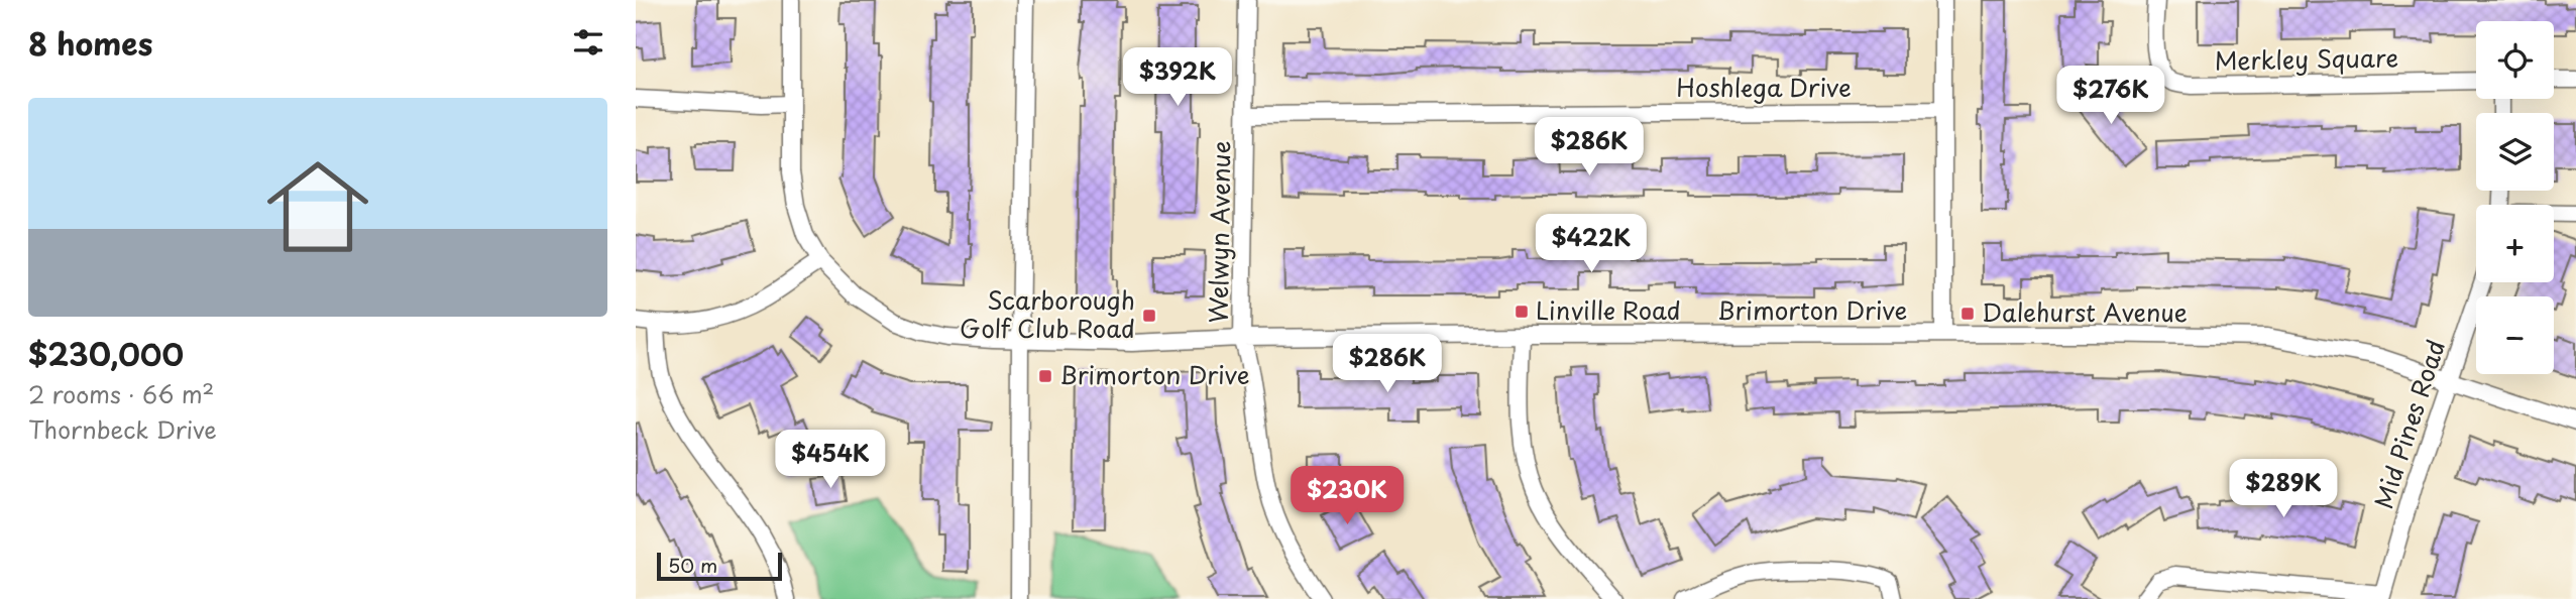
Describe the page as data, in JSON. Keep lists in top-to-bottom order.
{
  "streets": {
    "street": [
      "Merkley Square",
      "Hoshlega Drive",
      "Welwyn Avenue",
      "Brimorton Drive",
      "Mid Pines Road"
    ]
  },
  "crossings": [
    ["Hoshlega Drive", "Welwyn Avenue"],
    ["Welwyn Avenue", "Brimorton Drive"],
    ["Brimorton Drive", "Mid Pines Road"]
  ],
  "places": {
    "transit": [
      "Linville Road",
      "Dalehurst Avenue",
      "Scarborough Golf Club Road",
      "Brimorton Drive"
    ]
  },
  "scale_bar": "50 m",
  "page": {
    "heading": "8 homes",
    "map_buttons": ["+", "−"],
    "price": [
      "$392K",
      "$276K",
      "$286K",
      "$422K",
      "$286K",
      "$454K",
      "$289K",
      "$230K"
    ],
    "list": [
      {
        "name": "$230,000",
        "note": "2 rooms · 66 m² · Thornbeck Drive"
      }
    ],
    "scale": "50 m"
  }
}
